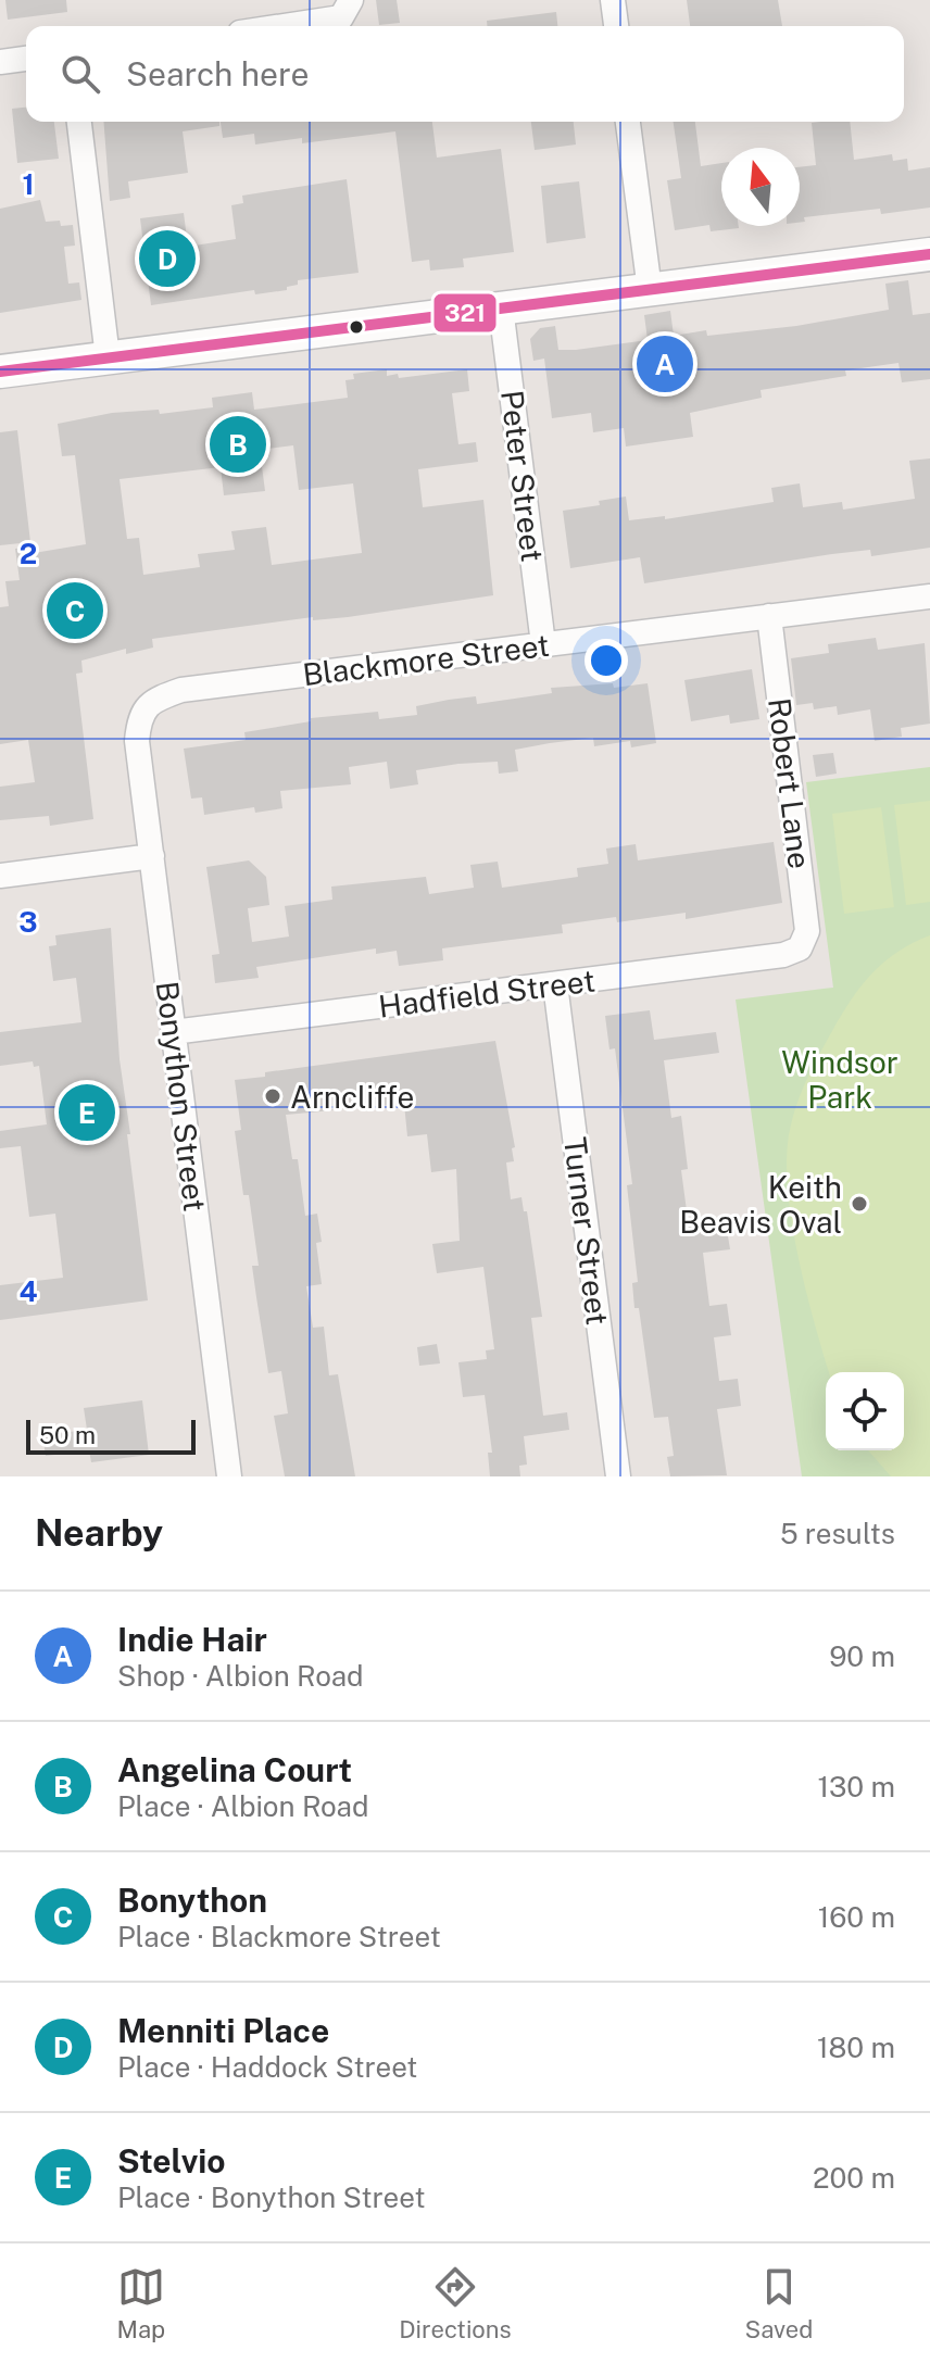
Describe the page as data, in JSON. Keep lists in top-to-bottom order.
{
  "streets": {
    "street": [
      "Peter Street",
      "Blackmore Street",
      "Robert Lane",
      "Hadfield Street",
      "Bonython Street",
      "Turner Street"
    ]
  },
  "crossings": [
    ["Peter Street", "Blackmore Street"],
    ["Blackmore Street", "Robert Lane"],
    ["Blackmore Street", "Bonython Street"],
    ["Robert Lane", "Hadfield Street"],
    ["Hadfield Street", "Bonython Street"],
    ["Hadfield Street", "Turner Street"]
  ],
  "parks": ["Windsor Park"],
  "places": ["Arncliffe", "Keith Beavis Oval"],
  "lines": ["transit line 321"],
  "scale_bar": "50 m",
  "north": "top",
  "page": {
    "search": "Search here",
    "pins": [
      "D",
      "A",
      "B",
      "C",
      "E"
    ],
    "scale": "50 m",
    "heading": ["Nearby", "5 results"],
    "list": [
      {
        "mark": "A",
        "name": "Indie Hair",
        "note": "Shop · Albion Road",
        "value": "90 m"
      },
      {
        "mark": "B",
        "name": "Angelina Court",
        "note": "Place · Albion Road",
        "value": "130 m"
      },
      {
        "mark": "C",
        "name": "Bonython",
        "note": "Place · Blackmore Street",
        "value": "160 m"
      },
      {
        "mark": "D",
        "name": "Menniti Place",
        "note": "Place · Haddock Street",
        "value": "180 m"
      },
      {
        "mark": "E",
        "name": "Stelvio",
        "note": "Place · Bonython Street",
        "value": "200 m"
      }
    ],
    "nav": ["Map", "Directions", "Saved"]
  },
  "grid": {
    "rows": [
      "1",
      "2",
      "3",
      "4"
    ]
  }
}
